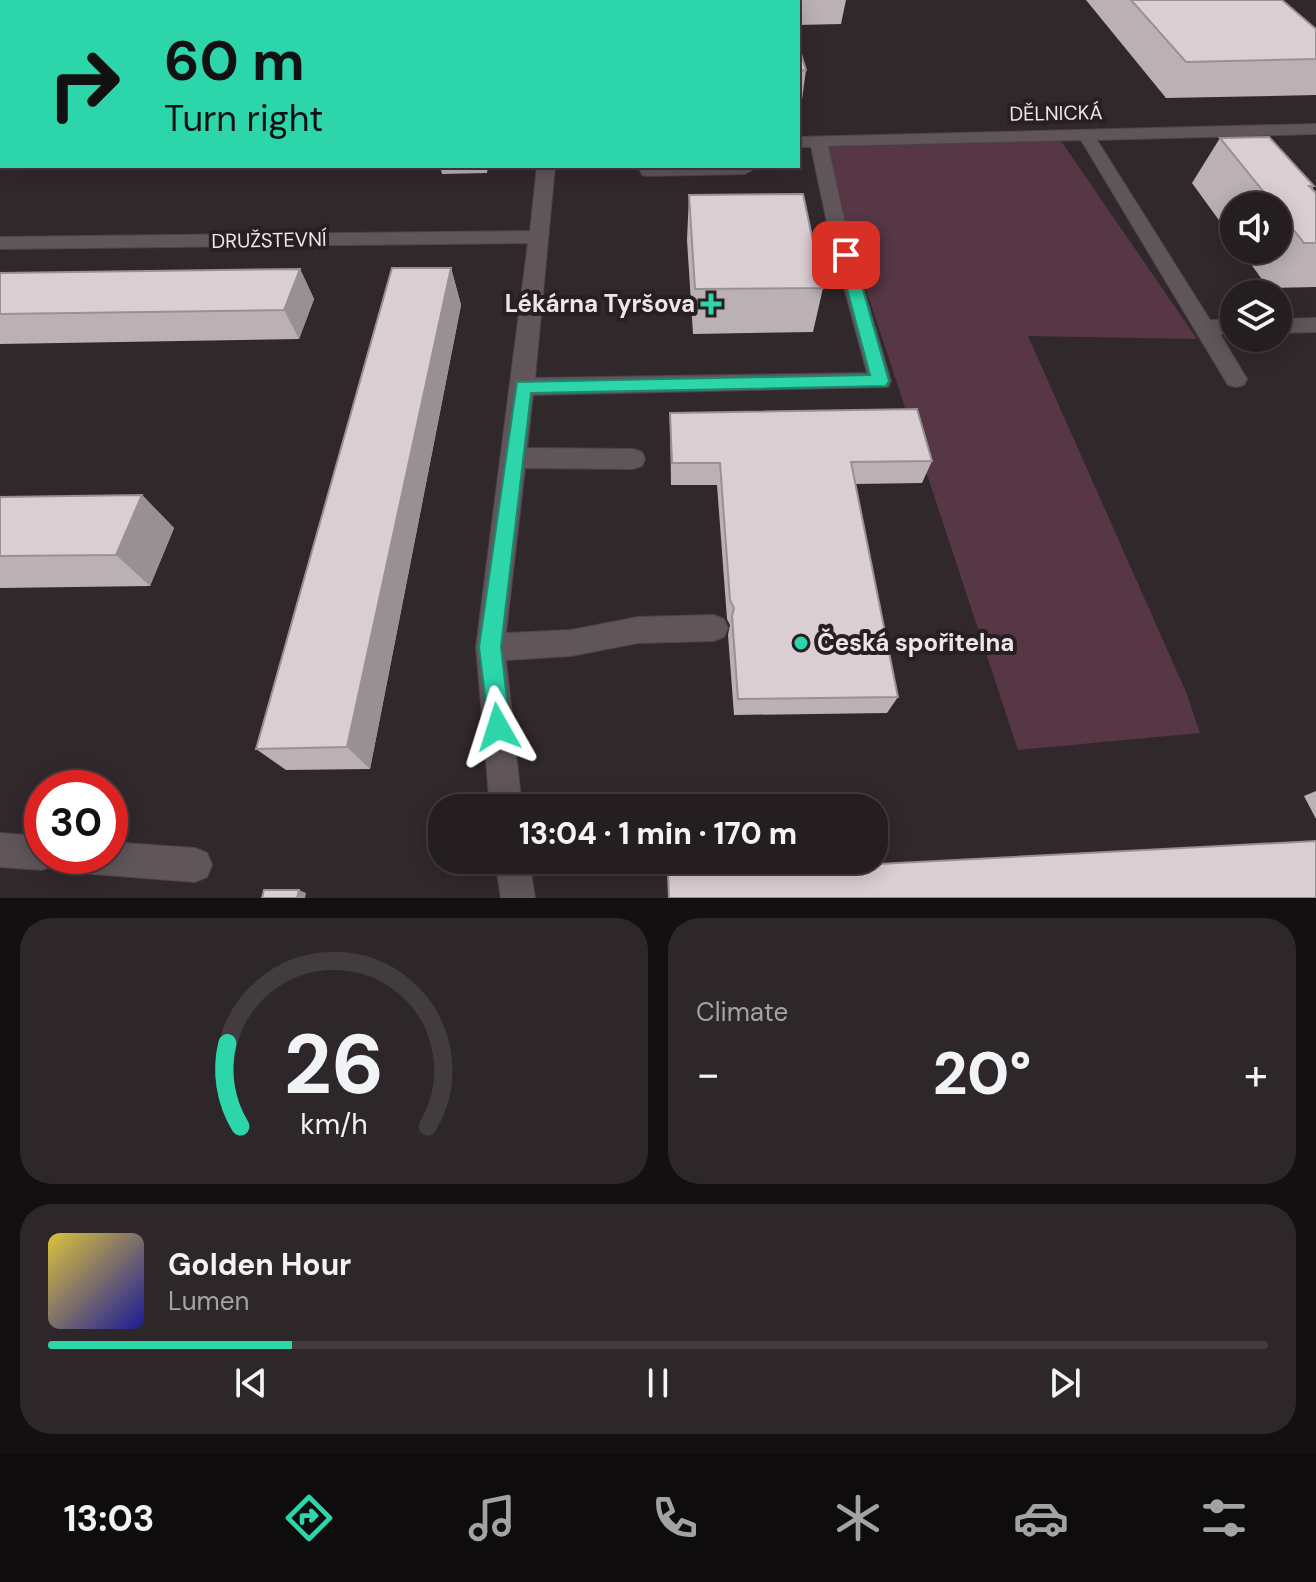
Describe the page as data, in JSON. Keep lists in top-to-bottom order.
{
  "streets": {
    "street": ["DĚLNICKÁ", "DRUŽSTEVNÍ"]
  },
  "places": {
    "health": ["Lékárna Tyršova"],
    "other": ["Česká spořitelna"]
  },
  "page": {
    "turn": ["60 m", "Turn right"],
    "limit": "30",
    "trip": "13:04 · 1 min · 170 m",
    "tile": "Climate",
    "heat": ["−", "20°", "+"],
    "song": ["Golden Hour", "Lumen"],
    "tabs": "13:03",
    "gauge": ["26", "km/h"]
  }
}
